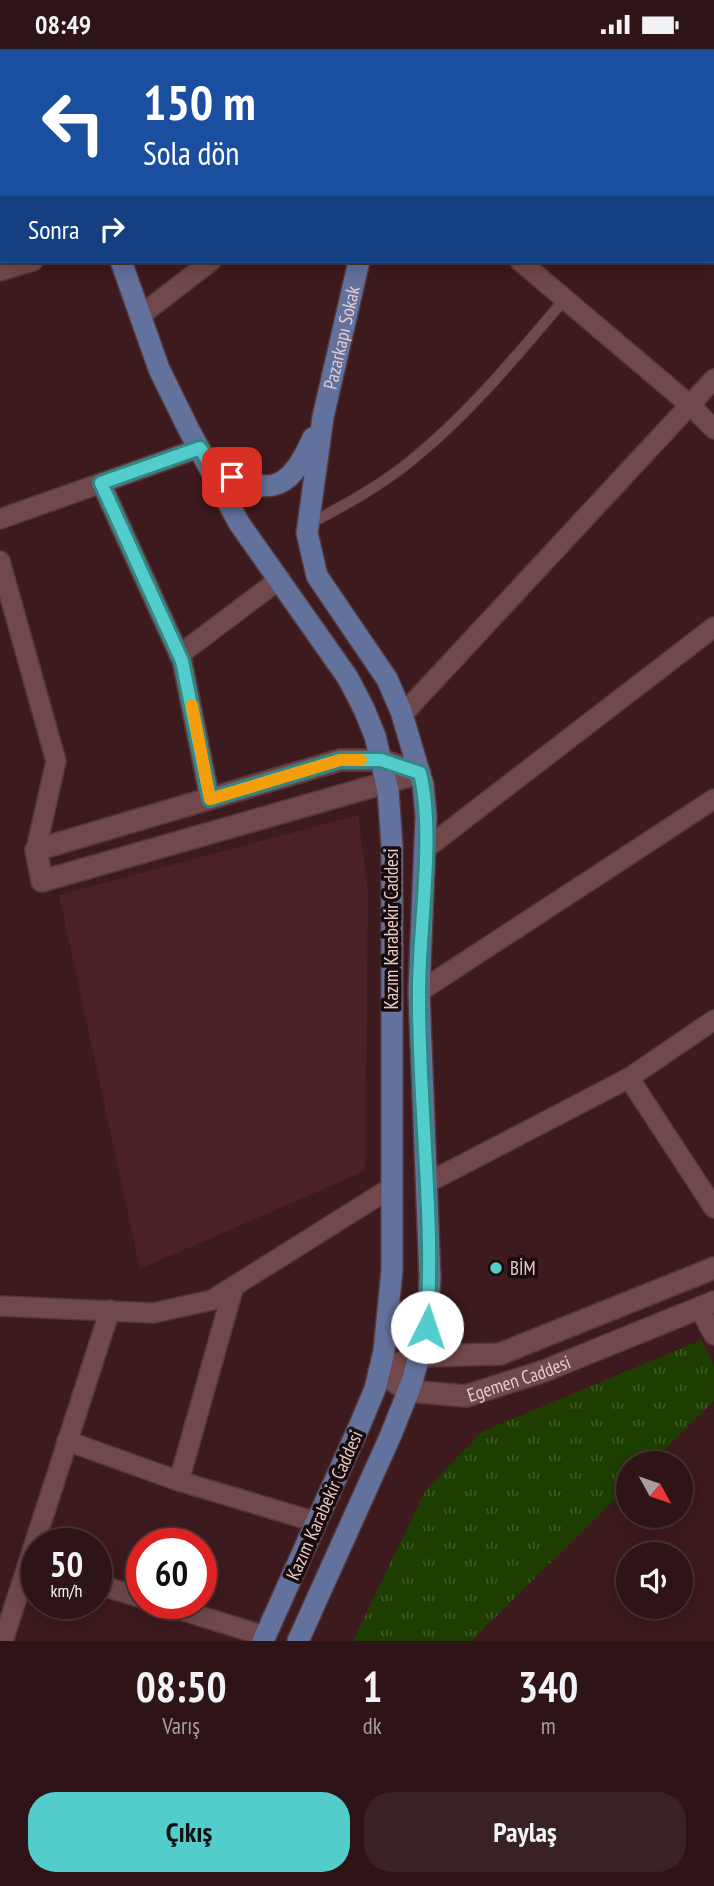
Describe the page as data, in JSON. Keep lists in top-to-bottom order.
{
  "streets": {
    "main road": ["Pazarkapı Sokak", "Kazım Karabekir Caddesi", "Egemen Caddesi"]
  },
  "crossings": [
    ["Pazarkapı Sokak", "Kazım Karabekir Caddesi"],
    ["Kazım Karabekir Caddesi", "Egemen Caddesi"]
  ],
  "places": ["BİM"],
  "north": "bottom right",
  "page": {
    "status": "08:49",
    "turn": ["150 m", "Sola dön"],
    "then": "Sonra",
    "speed": "50 km/h",
    "limit": "60",
    "eta": [
      "08:50",
      "Varış",
      "1",
      "dk",
      "340",
      "m"
    ],
    "buttons": ["Çıkış", "Paylaş"]
  }
}
